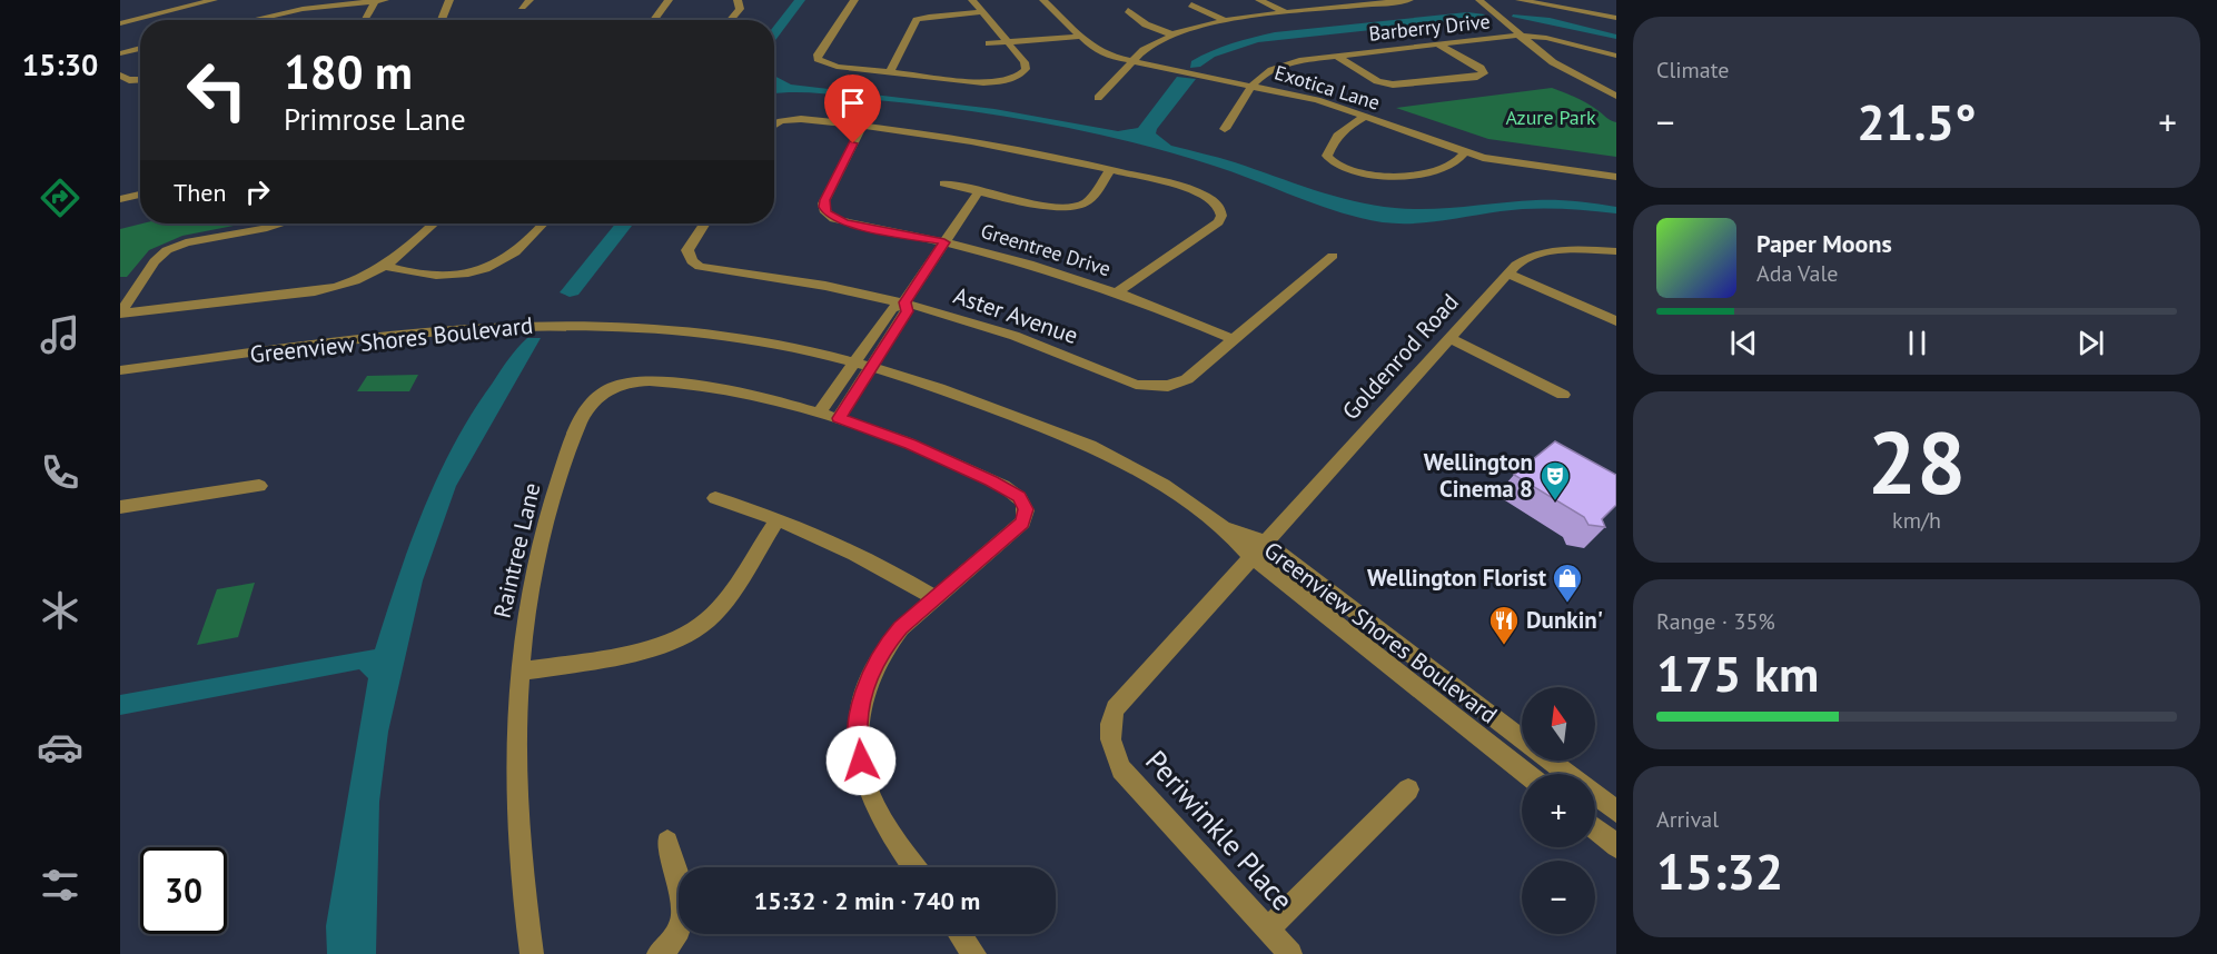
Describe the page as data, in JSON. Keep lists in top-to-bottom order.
{
  "streets": {
    "street": [
      "Barberry Drive",
      "Exotica Lane",
      "Greentree Drive",
      "Aster Avenue",
      "Greenview Shores Boulevard",
      "Goldenrod Road",
      "Raintree Lane",
      "Periwinkle Place"
    ]
  },
  "crossings": [
    ["Barberry Drive", "Exotica Lane"],
    ["Greentree Drive", "Aster Avenue"],
    ["Greenview Shores Boulevard", "Goldenrod Road"],
    ["Greenview Shores Boulevard", "Periwinkle Place"],
    ["Goldenrod Road", "Periwinkle Place"]
  ],
  "parks": ["Azure Park"],
  "places": {
    "theatre": ["Wellington Cinema 8"],
    "shop": ["Wellington Florist"],
    "restaurant": ["Dunkin'"]
  },
  "north": "top",
  "page": {
    "tabs": "15:30",
    "tile": [
      "Climate",
      ["28", "km/h"],
      ["Range · 35%", "175 km"],
      ["Arrival", "15:32"]
    ],
    "turn": ["180 m", "Primrose Lane"],
    "heat": ["−", "21.5°", "+"],
    "then": "Then",
    "song": ["Paper Moons", "Ada Vale"],
    "map_buttons": ["+", "−"],
    "limit": "30",
    "trip": "15:32 · 2 min · 740 m"
  }
}
